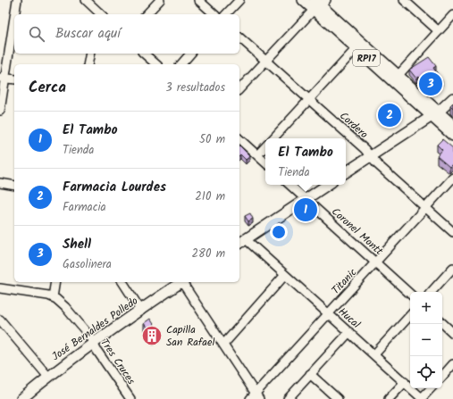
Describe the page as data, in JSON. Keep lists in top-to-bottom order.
{
  "streets": {
    "main road": ["RP17", "José Bernaldes Polledo"],
    "street": [
      "Cordero",
      "Coronel Montt",
      "Titanic",
      "Hucal",
      "Tres Cruces"
    ]
  },
  "crossings": [
    ["Cordero", "Titanic"],
    ["Coronel Montt", "Titanic"],
    ["Titanic", "Hucal"],
    ["José Bernaldes Polledo", "Tres Cruces"]
  ],
  "places": {
    "building": ["Capilla San Rafael"]
  },
  "page": {
    "search": "Buscar aquí",
    "heading": ["Cerca", "3 resultados"],
    "pins": ["3", "2", "1"],
    "list": [
      {
        "mark": "1",
        "name": "El Tambo",
        "note": "Tienda",
        "value": "50 m"
      },
      {
        "mark": "2",
        "name": "Farmacia Lourdes",
        "note": "Farmacia",
        "value": "210 m"
      },
      {
        "mark": "3",
        "name": "Shell",
        "note": "Gasolinera",
        "value": "280 m"
      }
    ],
    "popup": ["El Tambo", "Tienda"],
    "map_buttons": ["+", "−"]
  }
}
